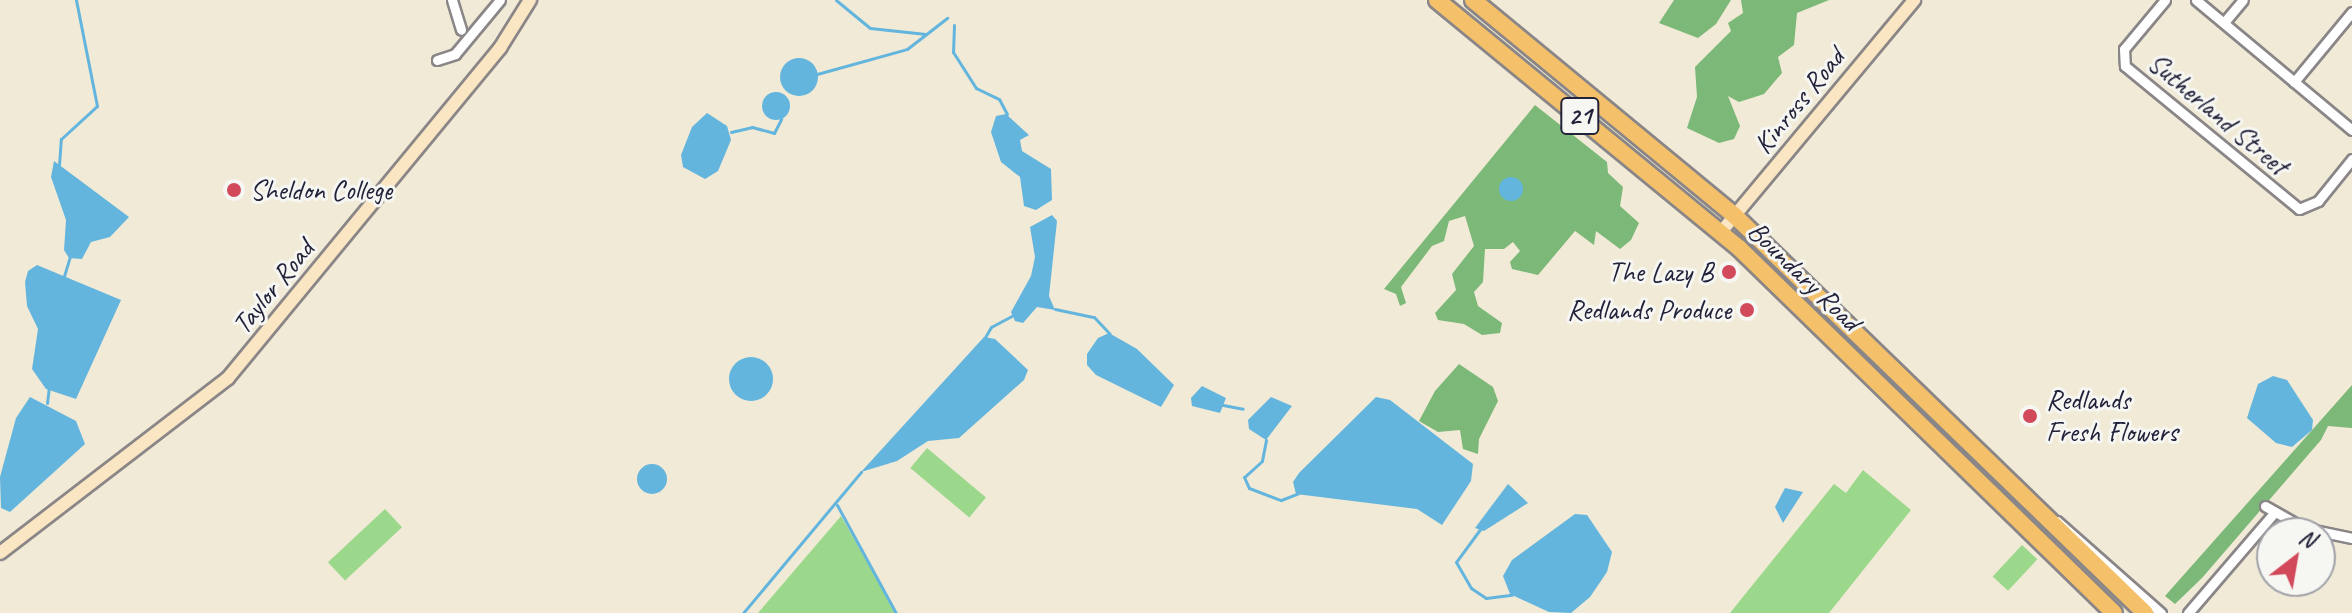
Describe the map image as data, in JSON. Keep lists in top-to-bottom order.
{
  "streets": {
    "highway": ["21", "Boundary Road"],
    "street": ["Kinross Road", "Sutherland Street", "Taylor Road"]
  },
  "crossings": [
    ["Kinross Road", "Boundary Road"]
  ],
  "places": [
    "Sheldon College",
    "The Lazy B",
    "Redlands Produce",
    "Redlands Fresh Flowers"
  ],
  "north": "top right"
}
